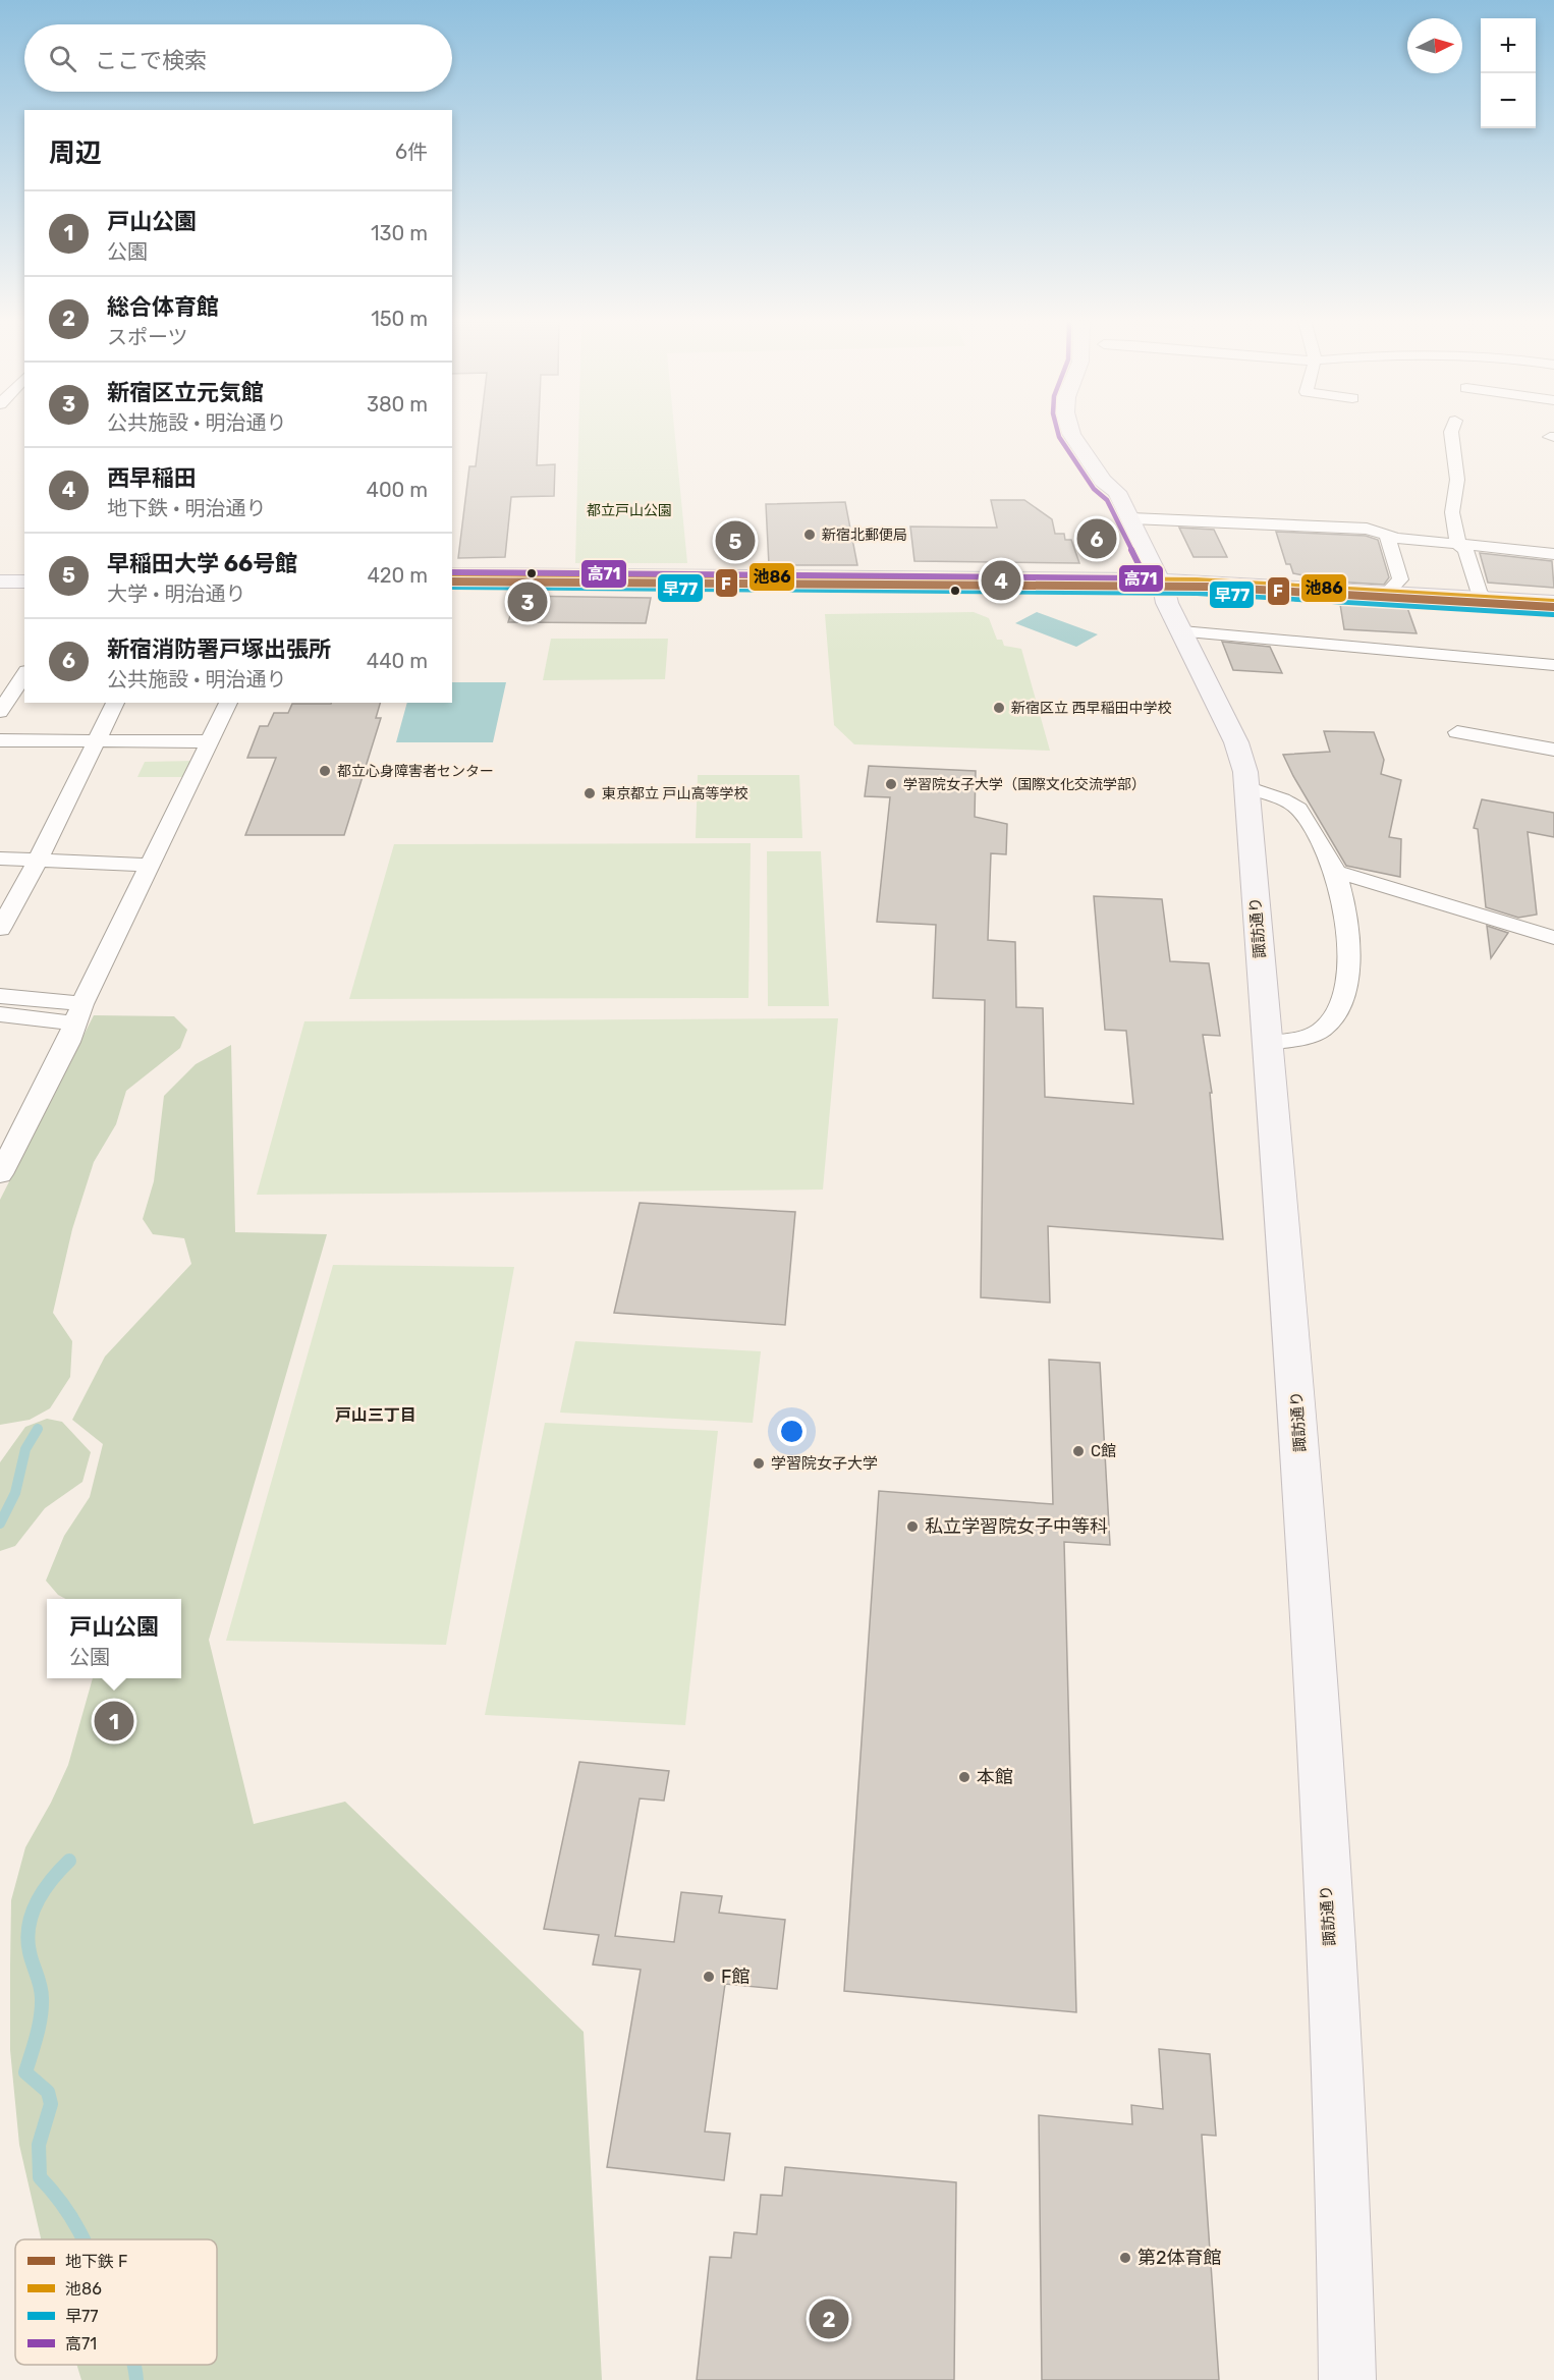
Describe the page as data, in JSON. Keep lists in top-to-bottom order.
{
  "streets": {
    "main road": ["諏訪通り"]
  },
  "districts": ["戸山三丁目"],
  "parks": ["都立戸山公園"],
  "places": [
    "新宿北郵便局",
    "新宿区立 西早稲田中学校",
    "都立心身障害者センター",
    "学習院女子大学（国際文化交流学部）",
    "東京都立 戸山高等学校",
    "C館",
    "学習院女子大学",
    "私立学習院女子中等科",
    "本館",
    "F館",
    "第2体育館"
  ],
  "lines": [
    "transit line 高71",
    "transit line 池86",
    "metro line F",
    "transit line 早77"
  ],
  "legend": [
    "地下鉄 F",
    "池86",
    "早77",
    "高71"
  ],
  "north": "right",
  "page": {
    "map_buttons": ["+", "−"],
    "search": "ここで検索",
    "heading": ["周辺", "6件"],
    "list": [
      {
        "mark": "1",
        "name": "戸山公園",
        "note": "公園",
        "value": "130 m"
      },
      {
        "mark": "2",
        "name": "総合体育館",
        "note": "スポーツ",
        "value": "150 m"
      },
      {
        "mark": "3",
        "name": "新宿区立元気館",
        "note": "公共施設 · 明治通り",
        "value": "380 m"
      },
      {
        "mark": "4",
        "name": "西早稲田",
        "note": "地下鉄 · 明治通り",
        "value": "400 m"
      },
      {
        "mark": "5",
        "name": "早稲田大学 66号館",
        "note": "大学 · 明治通り",
        "value": "420 m"
      },
      {
        "mark": "6",
        "name": "新宿消防署戸塚出張所",
        "note": "公共施設 · 明治通り",
        "value": "440 m"
      }
    ],
    "pins": [
      "6",
      "5",
      "4",
      "3",
      "1",
      "2"
    ],
    "popup": ["戸山公園", "公園"]
  }
}
